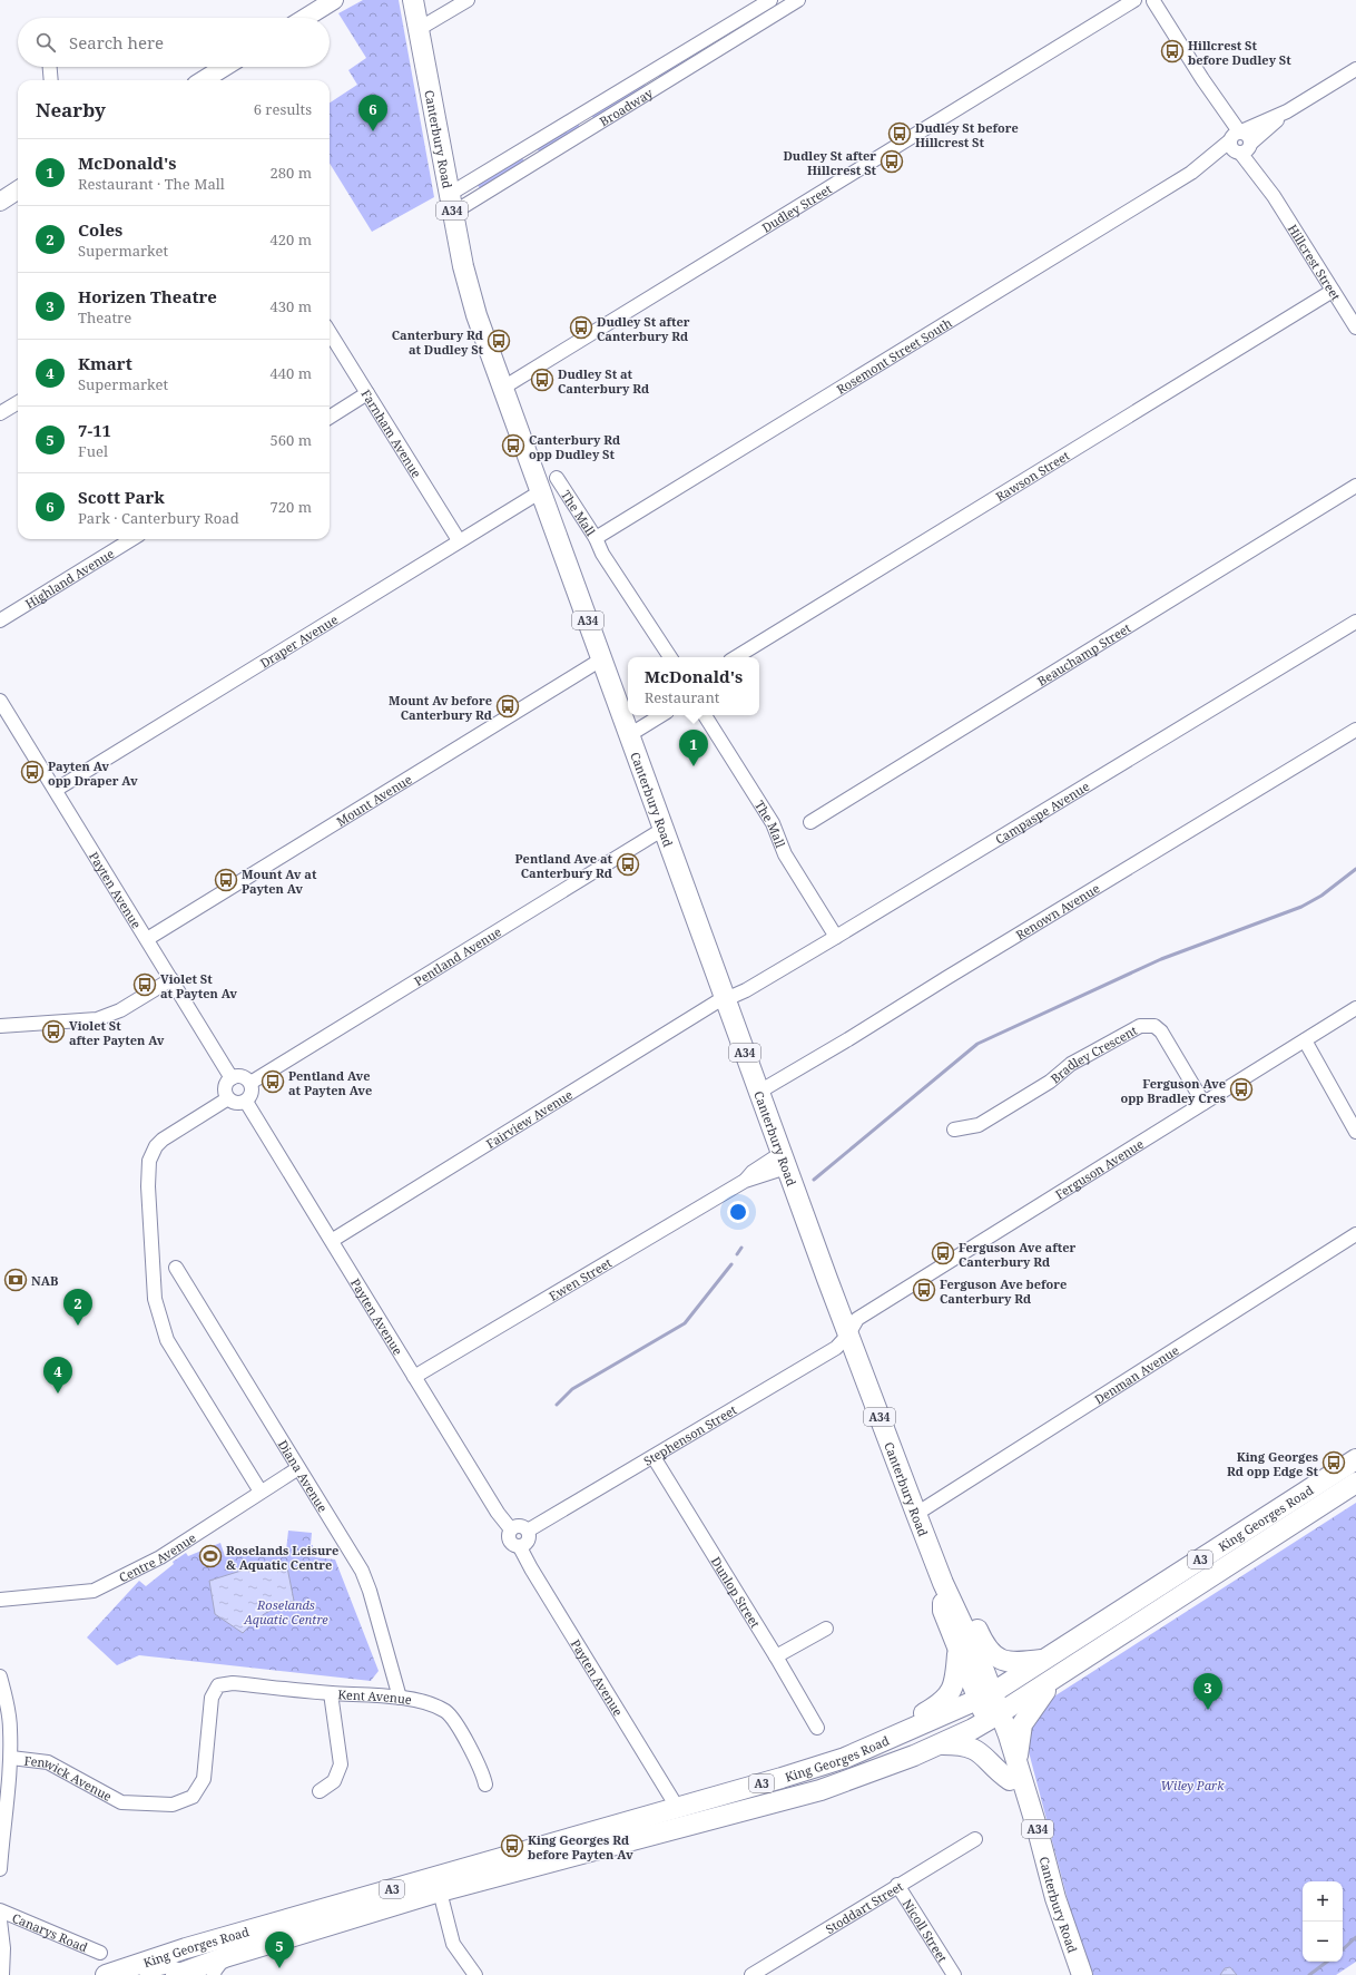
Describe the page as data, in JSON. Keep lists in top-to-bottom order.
{
  "streets": {
    "highway": [
      "Canterbury Road",
      "A34",
      "King Georges Road",
      "A3"
    ],
    "street": [
      "Broadway",
      "Dudley Street",
      "Hillcrest Street",
      "Rosemont Street South",
      "Farnham Avenue",
      "Rawson Street",
      "The Mall",
      "Highland Avenue",
      "Draper Avenue",
      "Beauchamp Street",
      "Mount Avenue",
      "Campaspe Avenue",
      "Payten Avenue",
      "Renown Avenue",
      "Pentland Avenue",
      "Bradley Crescent",
      "Fairview Avenue",
      "Ferguson Avenue",
      "Ewen Street",
      "Denman Avenue",
      "Stephenson Street",
      "Diana Avenue",
      "Centre Avenue",
      "Dunlop Street",
      "Kent Avenue",
      "Fenwick Avenue",
      "Stoddart Street",
      "Nicoll Street",
      "Canarys Road"
    ]
  },
  "crossings": [
    ["Broadway", "Canterbury Road"],
    ["Canterbury Road", "Dudley Street"],
    ["Canterbury Road", "Draper Avenue"],
    ["Canterbury Road", "Mount Avenue"],
    ["Canterbury Road", "Campaspe Avenue"],
    ["Canterbury Road", "Renown Avenue"],
    ["Canterbury Road", "Pentland Avenue"],
    ["Canterbury Road", "Fairview Avenue"],
    ["Canterbury Road", "Ferguson Avenue"],
    ["Canterbury Road", "Ewen Street"],
    ["Canterbury Road", "Denman Avenue"],
    ["Canterbury Road", "Stephenson Street"],
    ["Canterbury Road", "King Georges Road"],
    ["Hillcrest Street", "Rosemont Street South"],
    ["Hillcrest Street", "Rawson Street"],
    ["Rosemont Street South", "The Mall"],
    ["Farnham Avenue", "Draper Avenue"],
    ["The Mall", "Campaspe Avenue"],
    ["Draper Avenue", "Payten Avenue"],
    ["Mount Avenue", "Payten Avenue"],
    ["Campaspe Avenue", "Fairview Avenue"],
    ["Payten Avenue", "Pentland Avenue"],
    ["Payten Avenue", "Fairview Avenue"],
    ["Payten Avenue", "Ewen Street"],
    ["Payten Avenue", "Stephenson Street"],
    ["Payten Avenue", "King Georges Road"],
    ["Bradley Crescent", "Ferguson Avenue"],
    ["Ferguson Avenue", "Stephenson Street"],
    ["Stephenson Street", "Dunlop Street"],
    ["Diana Avenue", "Centre Avenue"],
    ["Diana Avenue", "Kent Avenue"],
    ["Kent Avenue", "Fenwick Avenue"],
    ["Stoddart Street", "Nicoll Street"]
  ],
  "parks": ["Roselands Aquatic Centre", "Wiley Park"],
  "places": {
    "bus stop": [
      "Hillcrest St before Dudley St",
      "Dudley St before Hillcrest St",
      "Dudley St after Hillcrest St",
      "Dudley St after Canterbury Rd",
      "Canterbury Rd at Dudley St",
      "Dudley St at Canterbury Rd",
      "Canterbury Rd opp Dudley St",
      "Mount Av before Canterbury Rd",
      "Payten Av opp Draper Av",
      "Pentland Ave at Canterbury Rd",
      "Mount Av at Payten Av",
      "Violet St at Payten Av",
      "Violet St after Payten Av",
      "Pentland Ave at Payten Ave",
      "Ferguson Ave opp Bradley Cres",
      "Ferguson Ave after Canterbury Rd",
      "Ferguson Ave before Canterbury Rd",
      "King Georges Rd opp Edge St",
      "King Georges Rd before Payten Av"
    ],
    "bank": ["NAB"],
    "sports": ["Roselands Leisure & Aquatic Centre"]
  },
  "page": {
    "search": "Search here",
    "heading": ["Nearby", "6 results"],
    "pins": [
      "6",
      "1",
      "2",
      "4",
      "3",
      "5"
    ],
    "list": [
      {
        "mark": "1",
        "name": "McDonald's",
        "note": "Restaurant · The Mall",
        "value": "280 m"
      },
      {
        "mark": "2",
        "name": "Coles",
        "note": "Supermarket",
        "value": "420 m"
      },
      {
        "mark": "3",
        "name": "Horizen Theatre",
        "note": "Theatre",
        "value": "430 m"
      },
      {
        "mark": "4",
        "name": "Kmart",
        "note": "Supermarket",
        "value": "440 m"
      },
      {
        "mark": "5",
        "name": "7-11",
        "note": "Fuel",
        "value": "560 m"
      },
      {
        "mark": "6",
        "name": "Scott Park",
        "note": "Park · Canterbury Road",
        "value": "720 m"
      }
    ],
    "popup": ["McDonald's", "Restaurant"],
    "map_buttons": ["+", "−"]
  }
}
